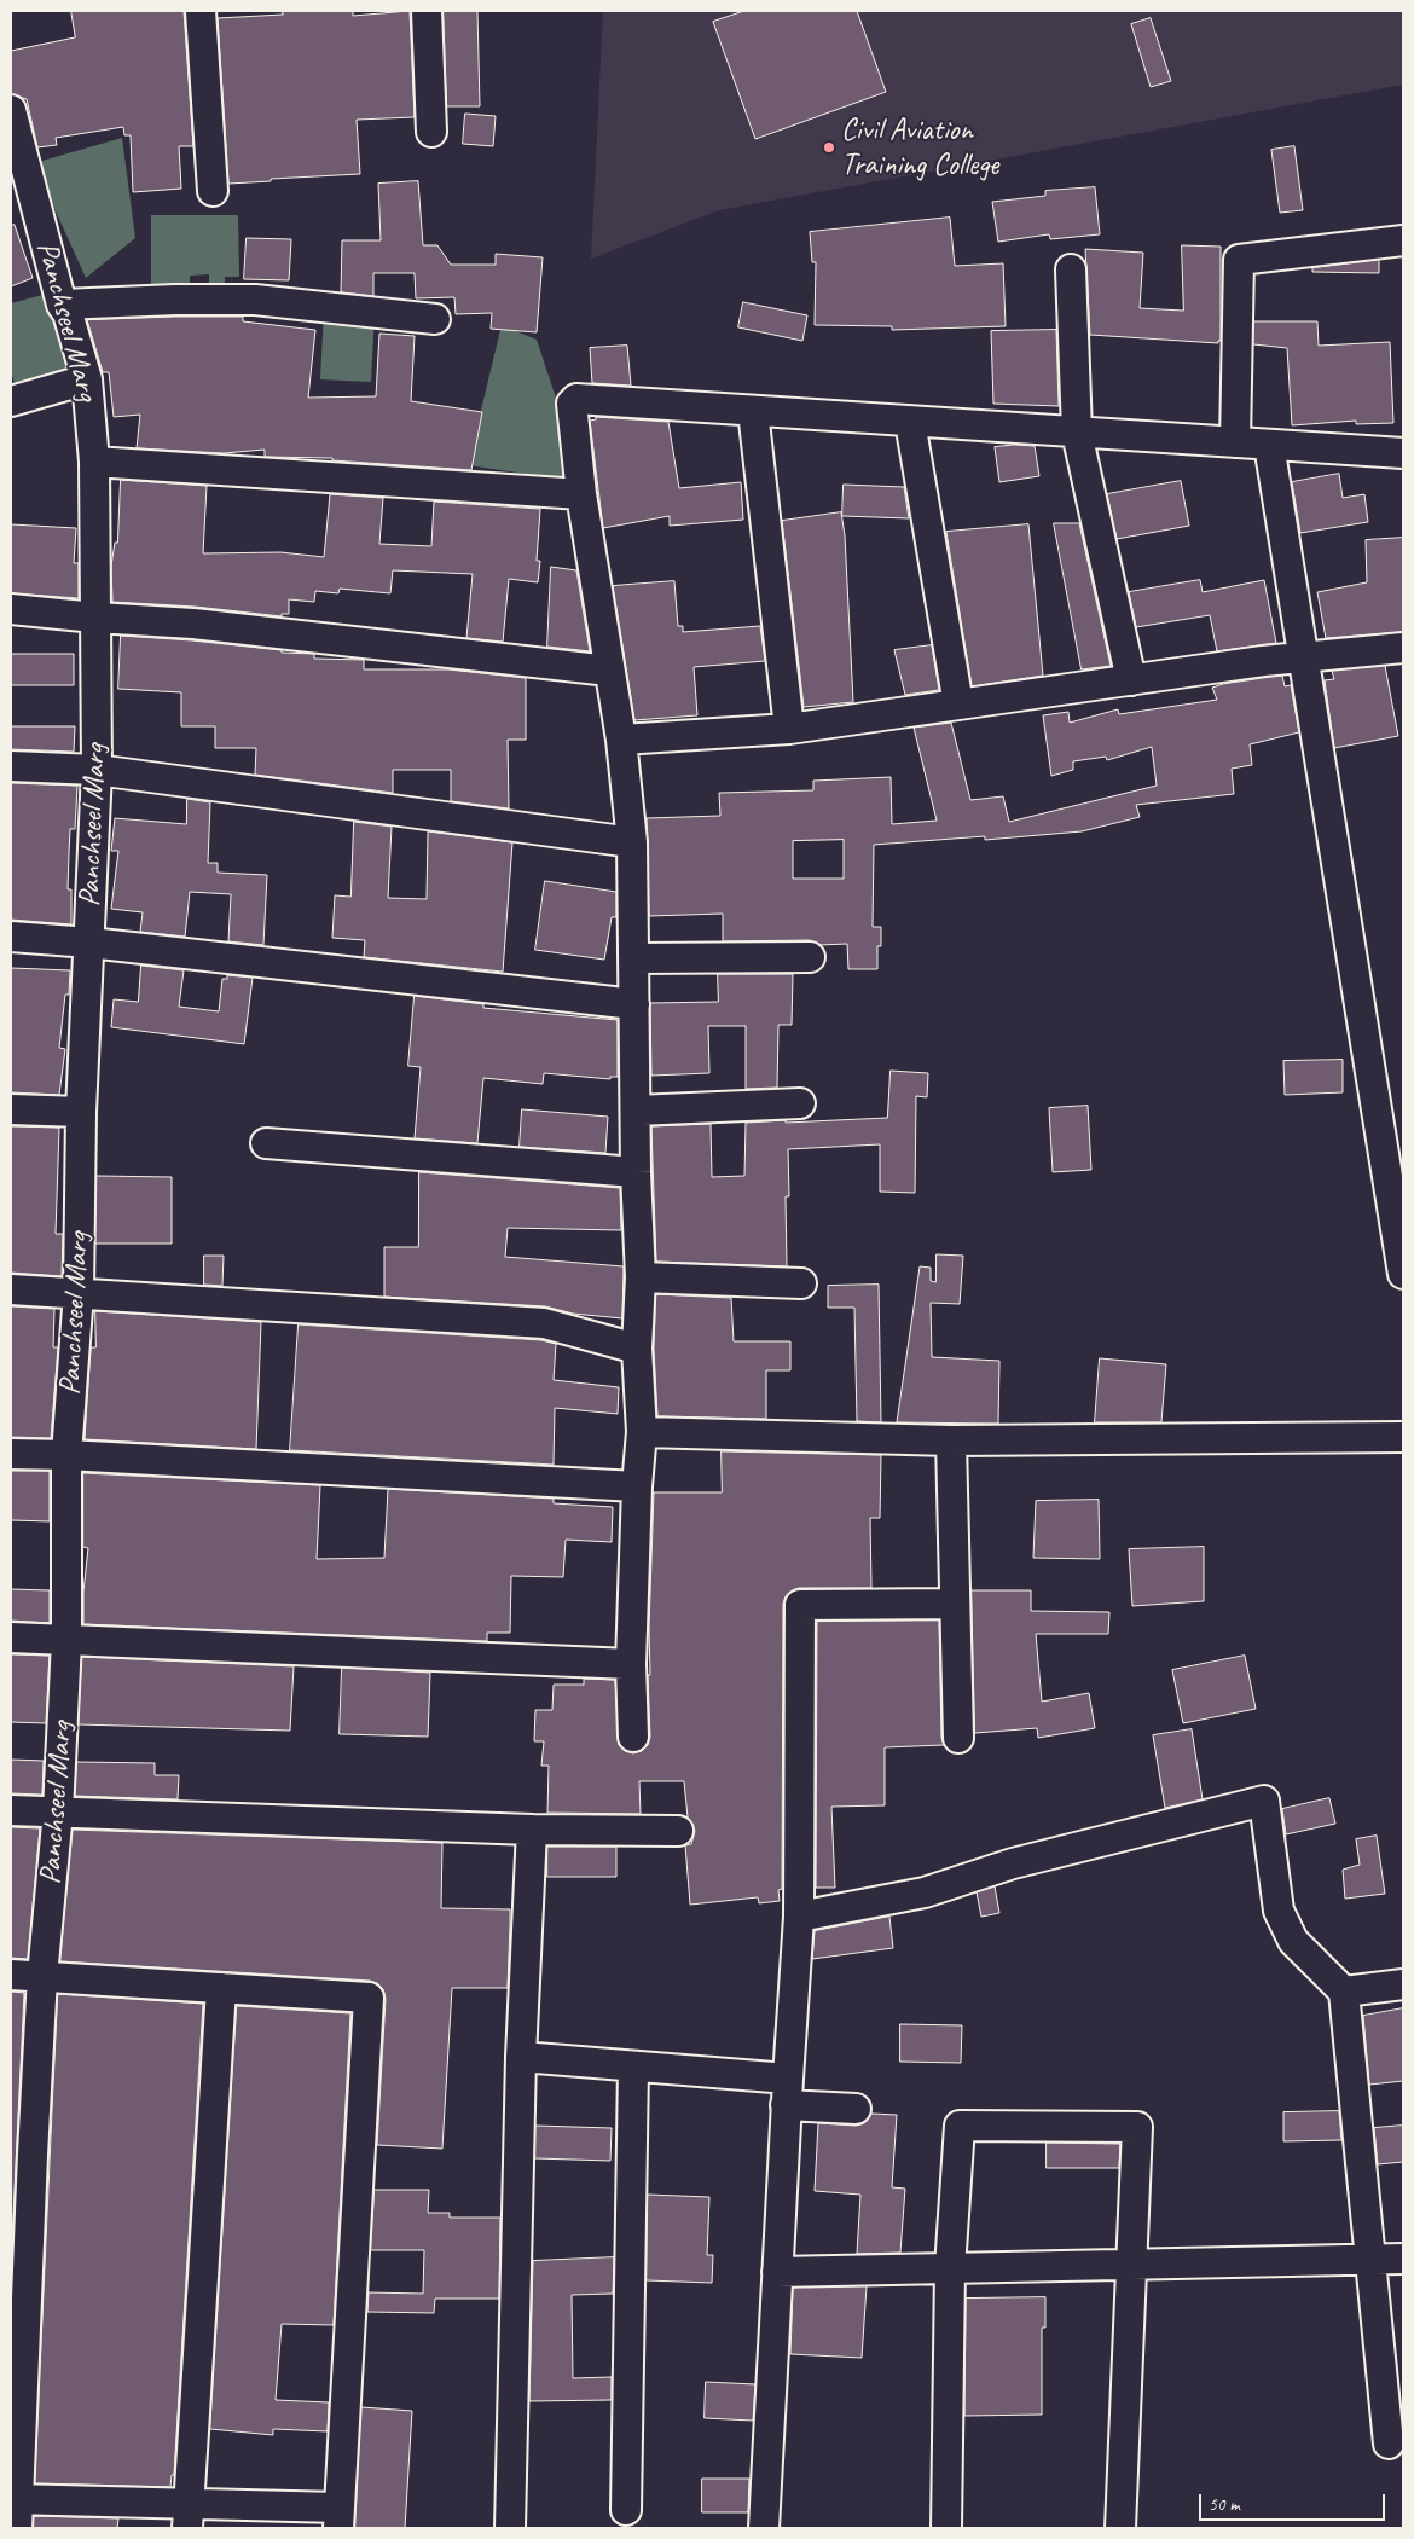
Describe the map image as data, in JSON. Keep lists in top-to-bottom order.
{
  "streets": {
    "street": ["Panchseel Marg"]
  },
  "places": ["Civil Aviation Training College"],
  "scale_bar": "50 m"
}
